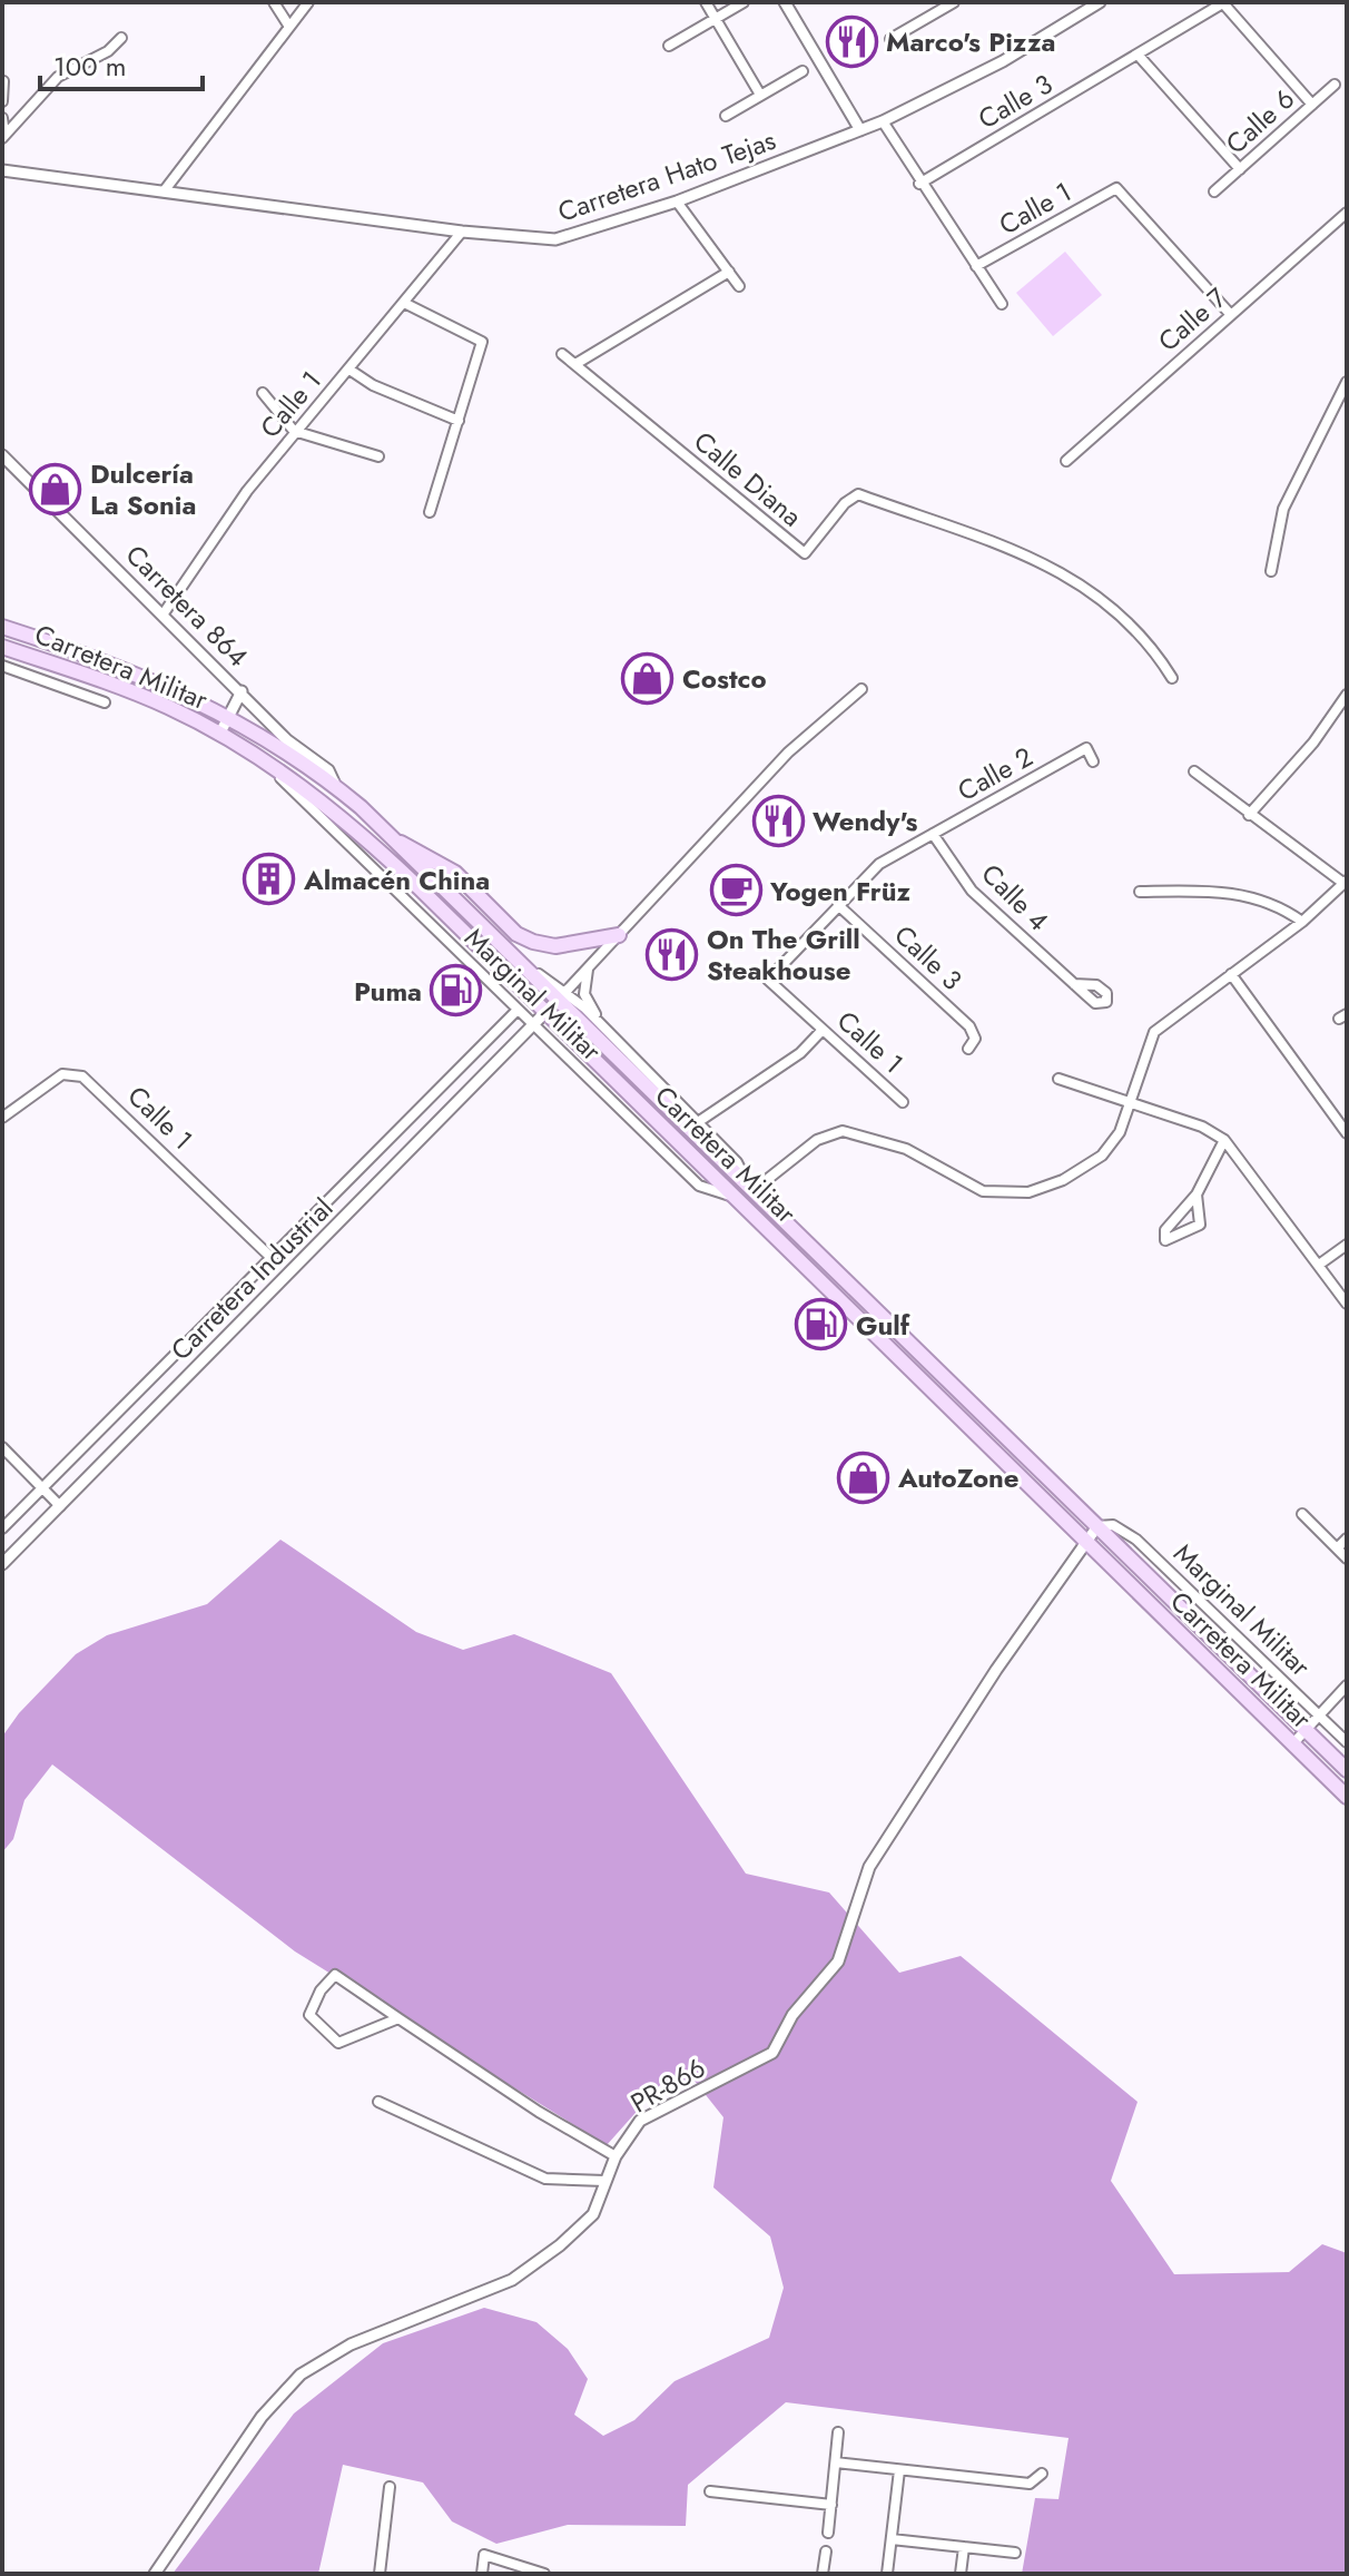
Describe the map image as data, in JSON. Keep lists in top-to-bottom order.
{
  "streets": {
    "main road": ["Carretera Militar"],
    "street": [
      "Calle 3",
      "Calle 6",
      "Carretera Hato Tejas",
      "Calle 1",
      "Calle 7",
      "Calle Diana",
      "Carretera 864",
      "Calle 2",
      "Calle 4",
      "Marginal Militar",
      "Carretera Industrial",
      "PR-866"
    ]
  },
  "crossings": [
    ["Calle 3", "Calle 2"],
    ["Carretera Hato Tejas", "Calle 1"],
    ["Calle 1", "Calle 7"],
    ["Calle 1", "Carretera 864"],
    ["Calle 1", "Calle 2"],
    ["Carretera 864", "Carretera Militar"],
    ["Carretera Militar", "Marginal Militar"],
    ["Carretera Militar", "PR-866"],
    ["Calle 2", "Calle 4"],
    ["Marginal Militar", "Carretera Industrial"],
    ["Marginal Militar", "PR-866"]
  ],
  "places": {
    "restaurant": ["Marco's Pizza", "Wendy's", "On The Grill Steakhouse"],
    "shop": ["Dulcería La Sonia", "Costco", "AutoZone"],
    "building": ["Almacén China"],
    "cafe": ["Yogen Früz"],
    "fuel station": ["Puma", "Gulf"]
  },
  "scale_bar": "100 m"
}
